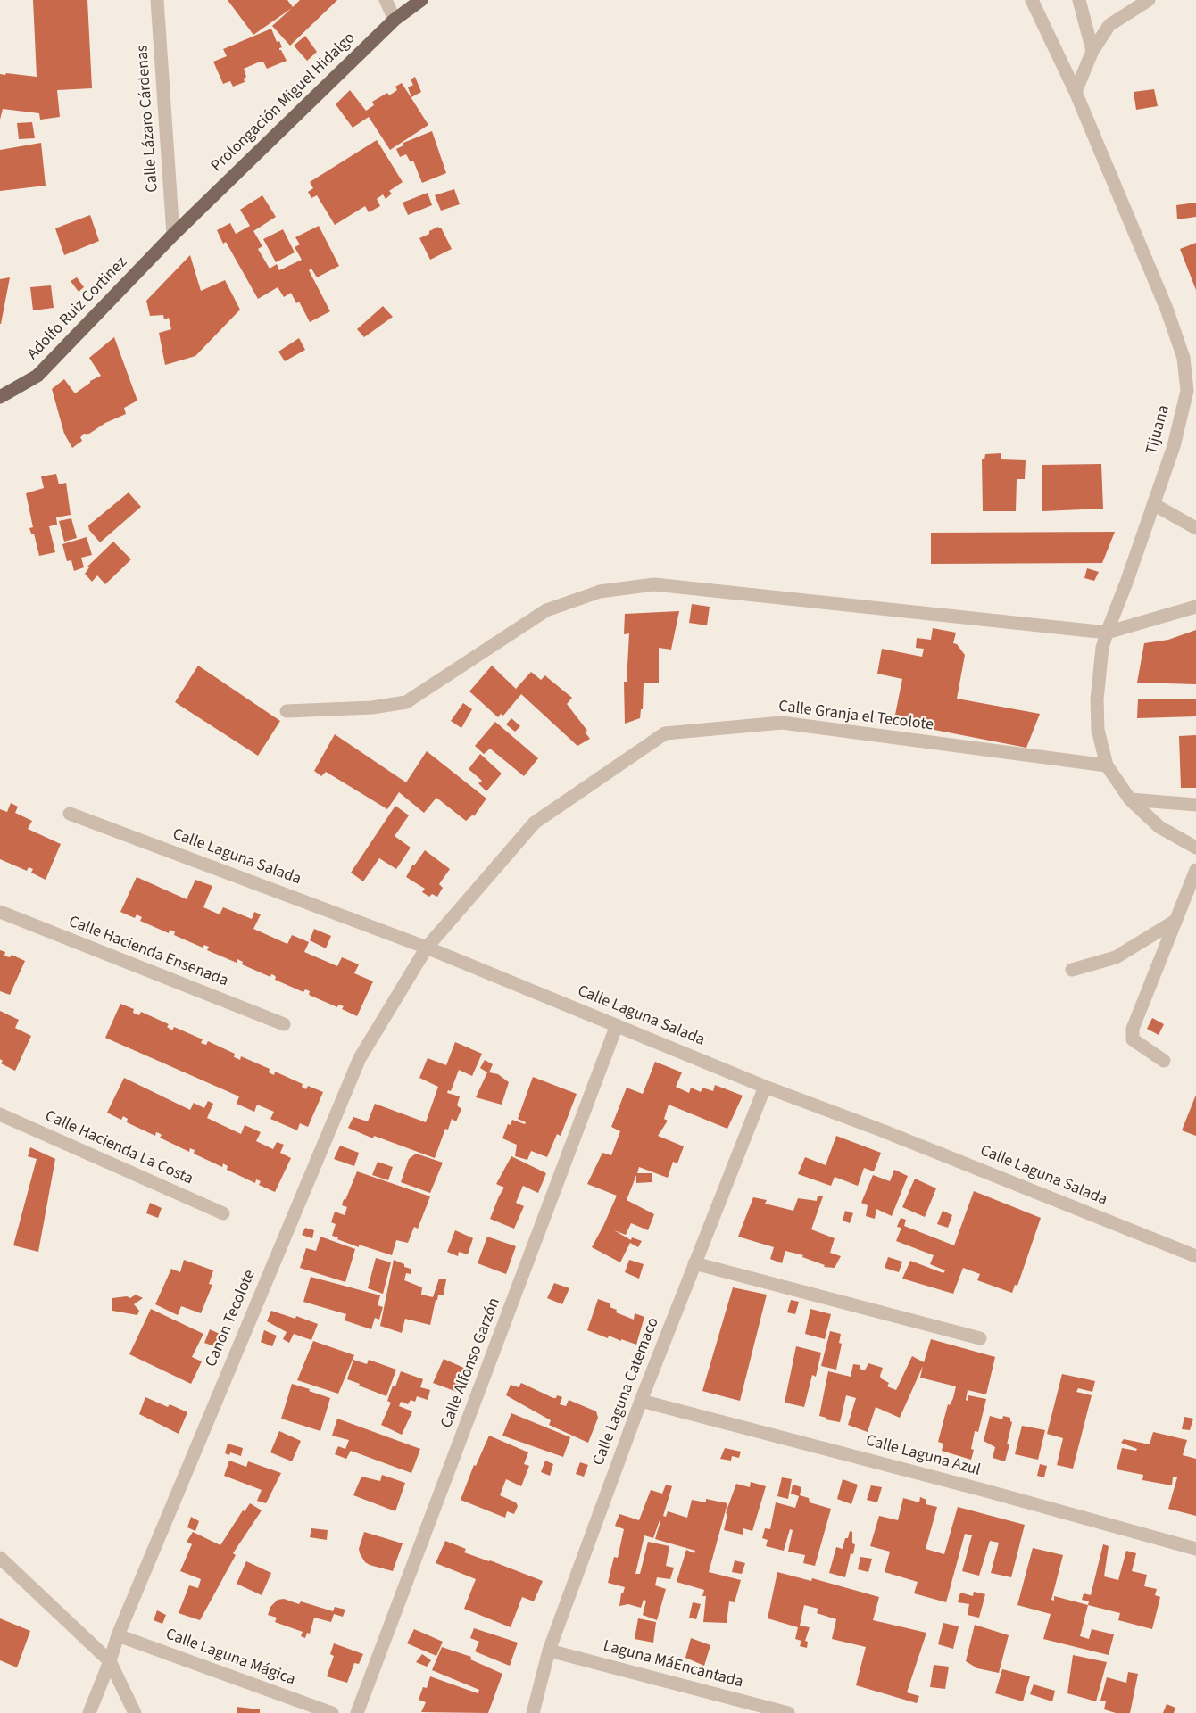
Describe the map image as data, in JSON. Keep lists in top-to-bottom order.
{
  "streets": {
    "main road": ["Prolongación Miguel Hidalgo", "Adolfo Ruiz Cortinez"],
    "street": [
      "Calle Lázaro Cárdenas",
      "Tijuana",
      "Calle Granja el Tecolote",
      "Calle Laguna Salada",
      "Calle Hacienda Ensenada",
      "Calle Hacienda La Costa",
      "Canon Tecolote",
      "Calle Alfonso Garzón",
      "Calle Laguna Catemaco",
      "Calle Laguna Azul",
      "Calle Laguna Mágica",
      "Laguna MáEncantada"
    ]
  },
  "crossings": [
    ["Prolongación Miguel Hidalgo", "Calle Lázaro Cárdenas"],
    ["Prolongación Miguel Hidalgo", "Adolfo Ruiz Cortinez"],
    ["Calle Lázaro Cárdenas", "Adolfo Ruiz Cortinez"],
    ["Tijuana", "Calle Granja el Tecolote"],
    ["Calle Granja el Tecolote", "Calle Laguna Salada"],
    ["Calle Granja el Tecolote", "Canon Tecolote"],
    ["Calle Laguna Salada", "Canon Tecolote"],
    ["Calle Laguna Salada", "Calle Alfonso Garzón"],
    ["Calle Laguna Salada", "Calle Laguna Catemaco"],
    ["Canon Tecolote", "Calle Laguna Mágica"],
    ["Calle Laguna Catemaco", "Calle Laguna Azul"],
    ["Calle Laguna Catemaco", "Laguna MáEncantada"]
  ]
}
